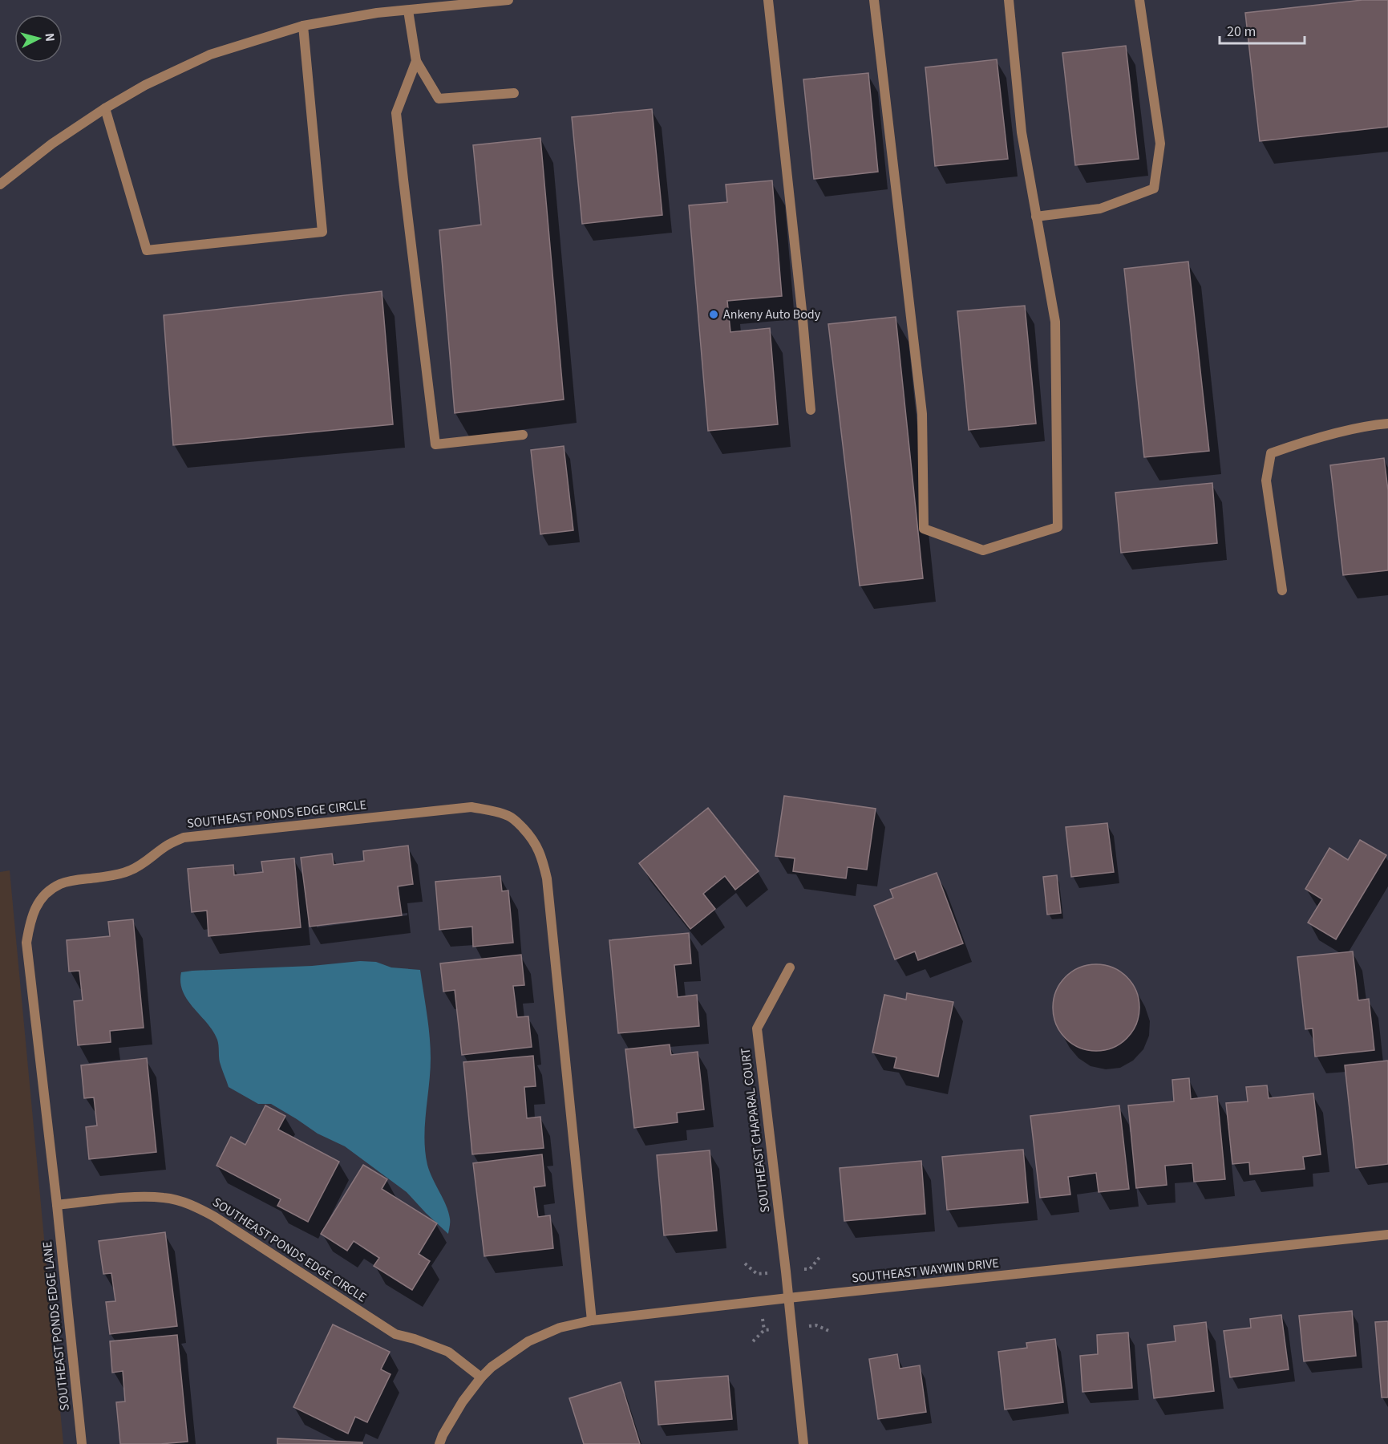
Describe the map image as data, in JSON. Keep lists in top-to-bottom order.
{
  "streets": {
    "street": [
      "SOUTHEAST PONDS EDGE CIRCLE",
      "SOUTHEAST CHAPARAL COURT",
      "SOUTHEAST WAYWIN DRIVE",
      "SOUTHEAST PONDS EDGE LANE"
    ]
  },
  "crossings": [
    ["SOUTHEAST PONDS EDGE CIRCLE", "SOUTHEAST WAYWIN DRIVE"],
    ["SOUTHEAST PONDS EDGE CIRCLE", "SOUTHEAST PONDS EDGE LANE"],
    ["SOUTHEAST CHAPARAL COURT", "SOUTHEAST WAYWIN DRIVE"]
  ],
  "places": ["Ankeny Auto Body"],
  "scale_bar": "20 m",
  "north": "right"
}
